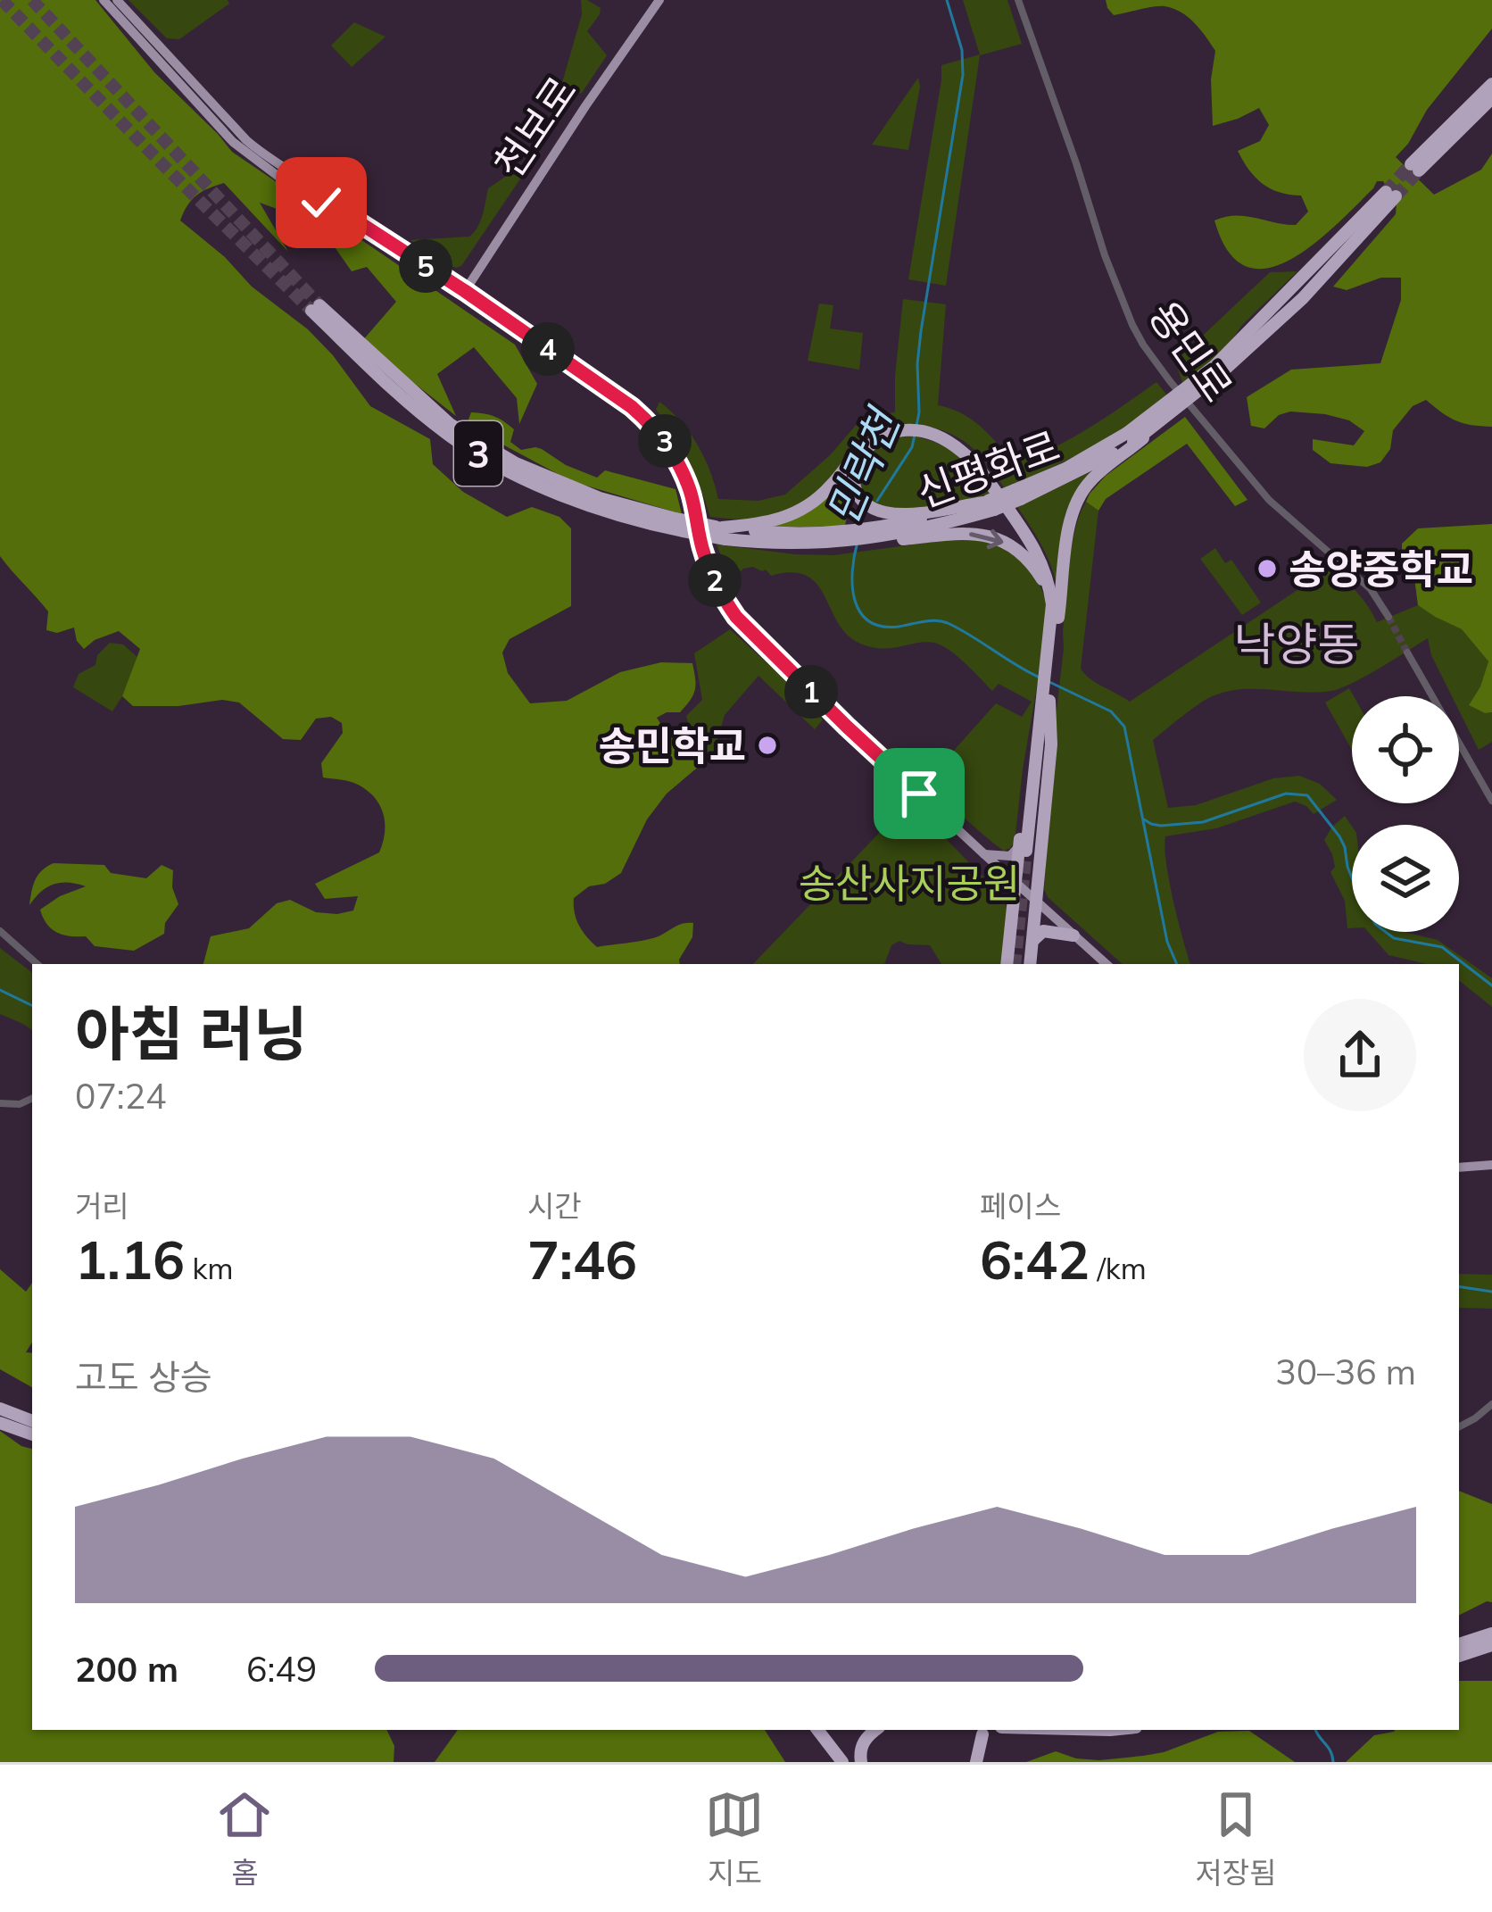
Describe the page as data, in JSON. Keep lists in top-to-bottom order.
{
  "streets": {
    "highway": ["3", "신평화로"],
    "main road": ["천보로"],
    "street": ["용민로"]
  },
  "districts": ["낙양동"],
  "water": ["민락천"],
  "parks": ["송산사지공원"],
  "places": ["송양중학교", "송민학교"],
  "page": {
    "pins": [
      "5",
      "4",
      "3",
      "2",
      "1"
    ],
    "heading": ["아침 러닝", "07:24"],
    "stats": [
      ["거리", "1.16 km"],
      ["시간", "7:46"],
      ["페이스", "6:42 /km"]
    ],
    "chart": ["고도 상승", "30–36 m"],
    "list": [
      {
        "name": "200 m",
        "note": "6:49"
      }
    ],
    "tabs": ["홈", "지도", "저장됨"]
  }
}
